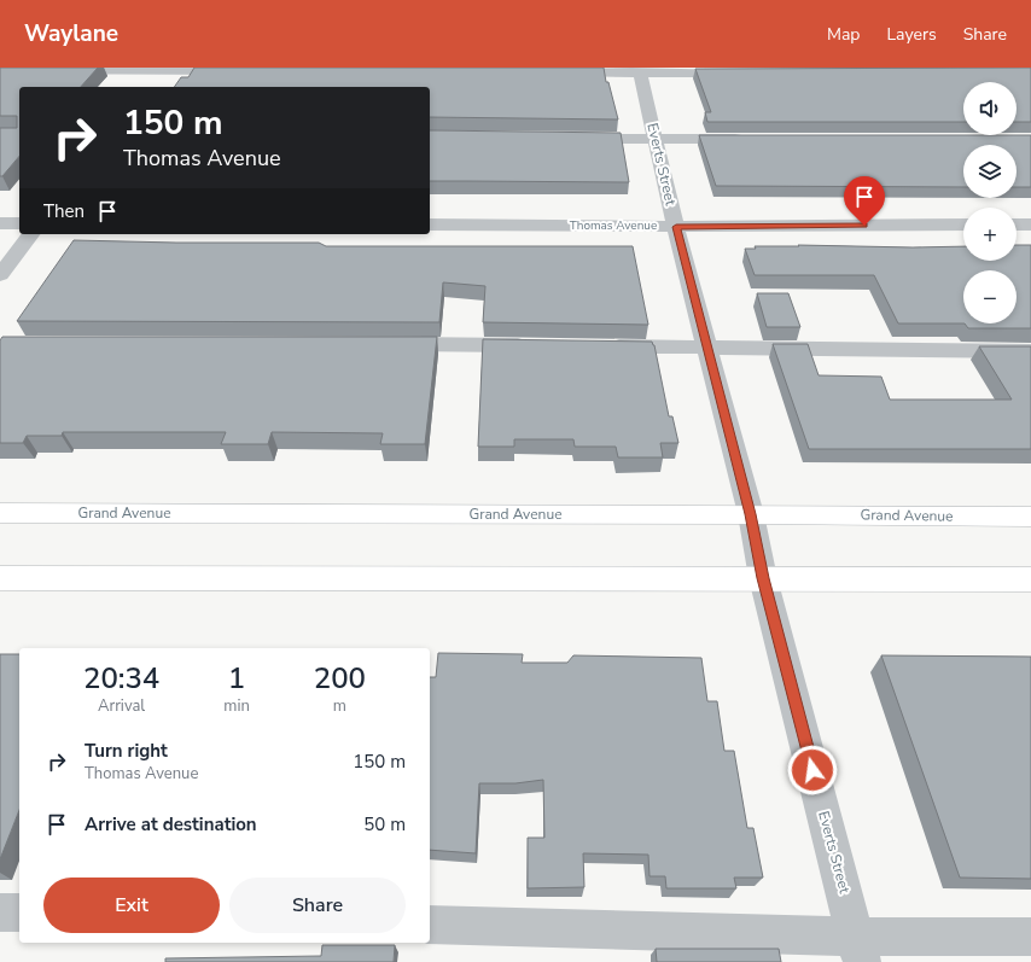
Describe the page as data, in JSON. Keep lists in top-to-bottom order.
{
  "streets": {
    "main road": ["Grand Avenue"],
    "street": ["Everts Street", "Thomas Avenue"]
  },
  "crossings": [
    ["Everts Street", "Thomas Avenue"],
    ["Everts Street", "Grand Avenue"]
  ],
  "page": {
    "header": "Waylane",
    "nav": ["Map", "Layers", "Share"],
    "map_buttons": ["+", "−"],
    "turn": ["150 m", "Thomas Avenue"],
    "then": "Then",
    "eta": [
      "20:34",
      "Arrival",
      "1",
      "min",
      "200",
      "m"
    ],
    "list": [
      {
        "name": "Turn right",
        "note": "Thomas Avenue",
        "value": "150 m"
      },
      {
        "name": "Arrive at destination",
        "value": "50 m"
      }
    ],
    "buttons": ["Exit", "Share"]
  }
}
